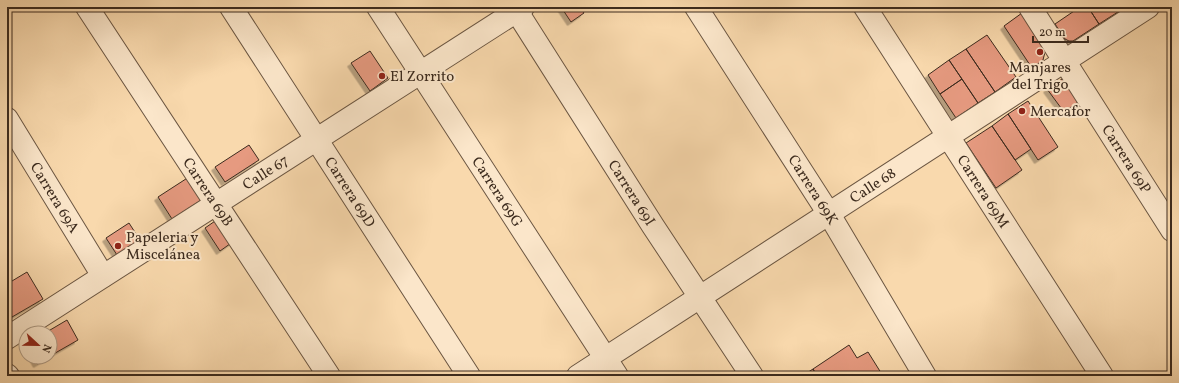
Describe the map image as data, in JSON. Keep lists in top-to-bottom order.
{
  "streets": {
    "street": [
      "Carrera 69P",
      "Calle 67",
      "Calle 68",
      "Carrera 69K",
      "Carrera 69B",
      "Carrera 69G",
      "Carrera 69D",
      "Carrera 69I",
      "Carrera 69M",
      "Carrera 69A"
    ]
  },
  "crossings": [
    ["Carrera 69P", "Calle 68"],
    ["Calle 67", "Carrera 69B"],
    ["Calle 67", "Carrera 69G"],
    ["Calle 67", "Carrera 69D"],
    ["Calle 67", "Carrera 69I"],
    ["Calle 67", "Carrera 69A"],
    ["Calle 68", "Carrera 69K"],
    ["Calle 68", "Carrera 69G"],
    ["Calle 68", "Carrera 69I"],
    ["Calle 68", "Carrera 69M"]
  ],
  "places": [
    "Manjares del Trigo",
    "El Zorrito",
    "Mercafor",
    "Papeleria y Miscelánea"
  ],
  "scale_bar": "20 m",
  "north": "right"
}
